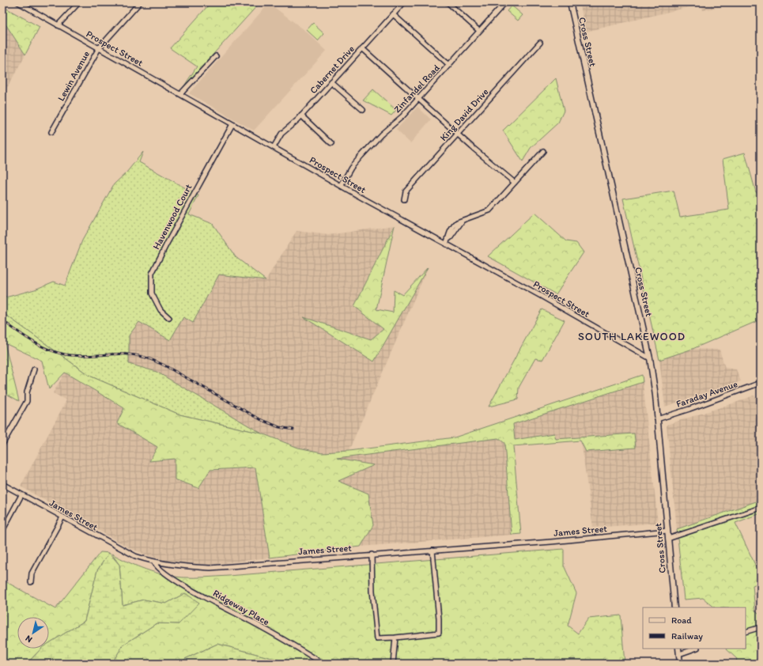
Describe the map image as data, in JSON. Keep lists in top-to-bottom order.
{
  "streets": {
    "main road": ["Cross Street"],
    "street": [
      "Prospect Street",
      "Cabernet Drive",
      "Lewin Avenue",
      "Zinfandel Road",
      "King David Drive",
      "Havenwood Court",
      "Faraday Avenue",
      "James Street",
      "Ridgeway Place"
    ]
  },
  "crossings": [
    ["Cross Street", "Prospect Street"],
    ["Cross Street", "Faraday Avenue"],
    ["Cross Street", "James Street"],
    ["Prospect Street", "Cabernet Drive"],
    ["Prospect Street", "Lewin Avenue"],
    ["Prospect Street", "Zinfandel Road"],
    ["Prospect Street", "Havenwood Court"],
    ["James Street", "Ridgeway Place"]
  ],
  "districts": ["SOUTH LAKEWOOD"],
  "legend": ["Road", "Railway"],
  "north": "bottom left"
}
